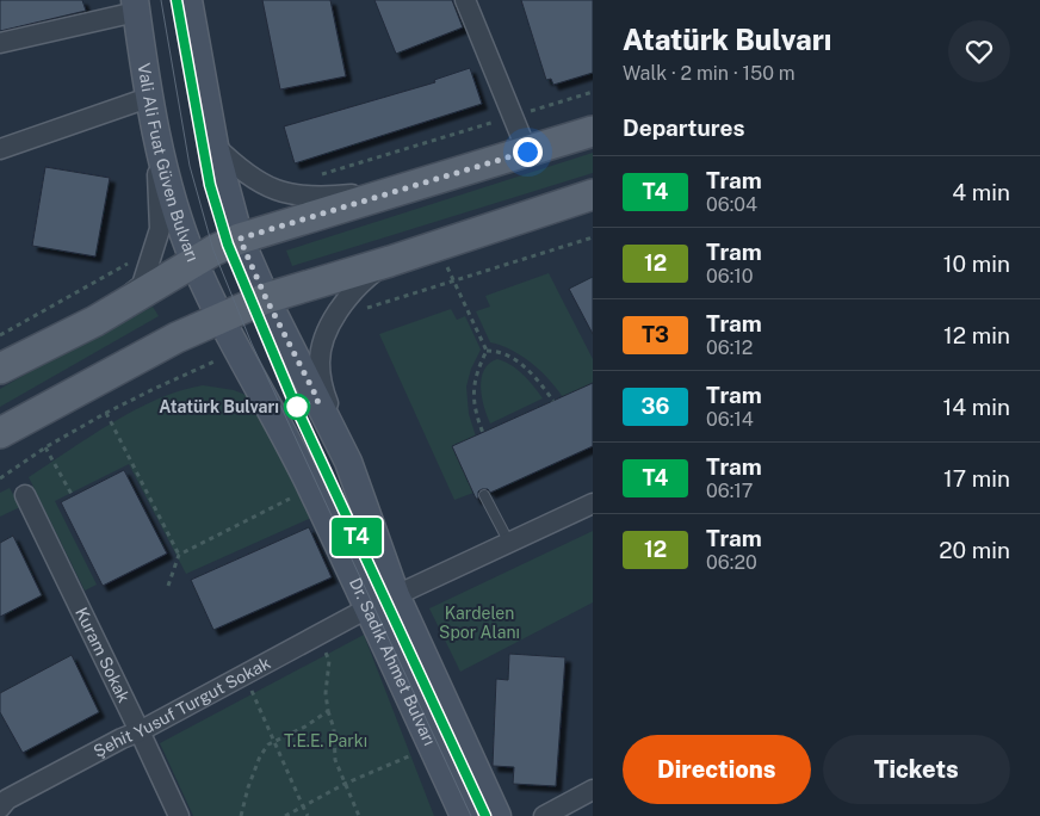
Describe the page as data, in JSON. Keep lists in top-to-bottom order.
{
  "streets": {
    "main road": ["Vali Ali Fuat Güven Bulvarı", "Dr. Sadık Ahmet Bulvarı"],
    "street": ["Kuram Sokak", "Şehit Yusuf Turgut Sokak"]
  },
  "crossings": [
    ["Vali Ali Fuat Güven Bulvarı", "Dr. Sadık Ahmet Bulvarı"],
    ["Kuram Sokak", "Şehit Yusuf Turgut Sokak"],
    ["Dr. Sadık Ahmet Bulvarı", "Şehit Yusuf Turgut Sokak"]
  ],
  "parks": ["Kardelen Spor Alanı", "T.E.E. Parkı"],
  "places": ["Atatürk Bulvarı"],
  "lines": ["tram line T4"],
  "page": {
    "on_map": "T4",
    "heading": [
      ["Atatürk Bulvarı", "Walk · 2 min · 150 m"],
      "Departures"
    ],
    "list": [
      {
        "mark": "T4",
        "name": "Tram",
        "note": "06:04",
        "value": "4 min"
      },
      {
        "mark": "12",
        "name": "Tram",
        "note": "06:10",
        "value": "10 min"
      },
      {
        "mark": "T3",
        "name": "Tram",
        "note": "06:12",
        "value": "12 min"
      },
      {
        "mark": "36",
        "name": "Tram",
        "note": "06:14",
        "value": "14 min"
      },
      {
        "mark": "T4",
        "name": "Tram",
        "note": "06:17",
        "value": "17 min"
      },
      {
        "mark": "12",
        "name": "Tram",
        "note": "06:20",
        "value": "20 min"
      }
    ],
    "buttons": ["Directions", "Tickets"]
  }
}
